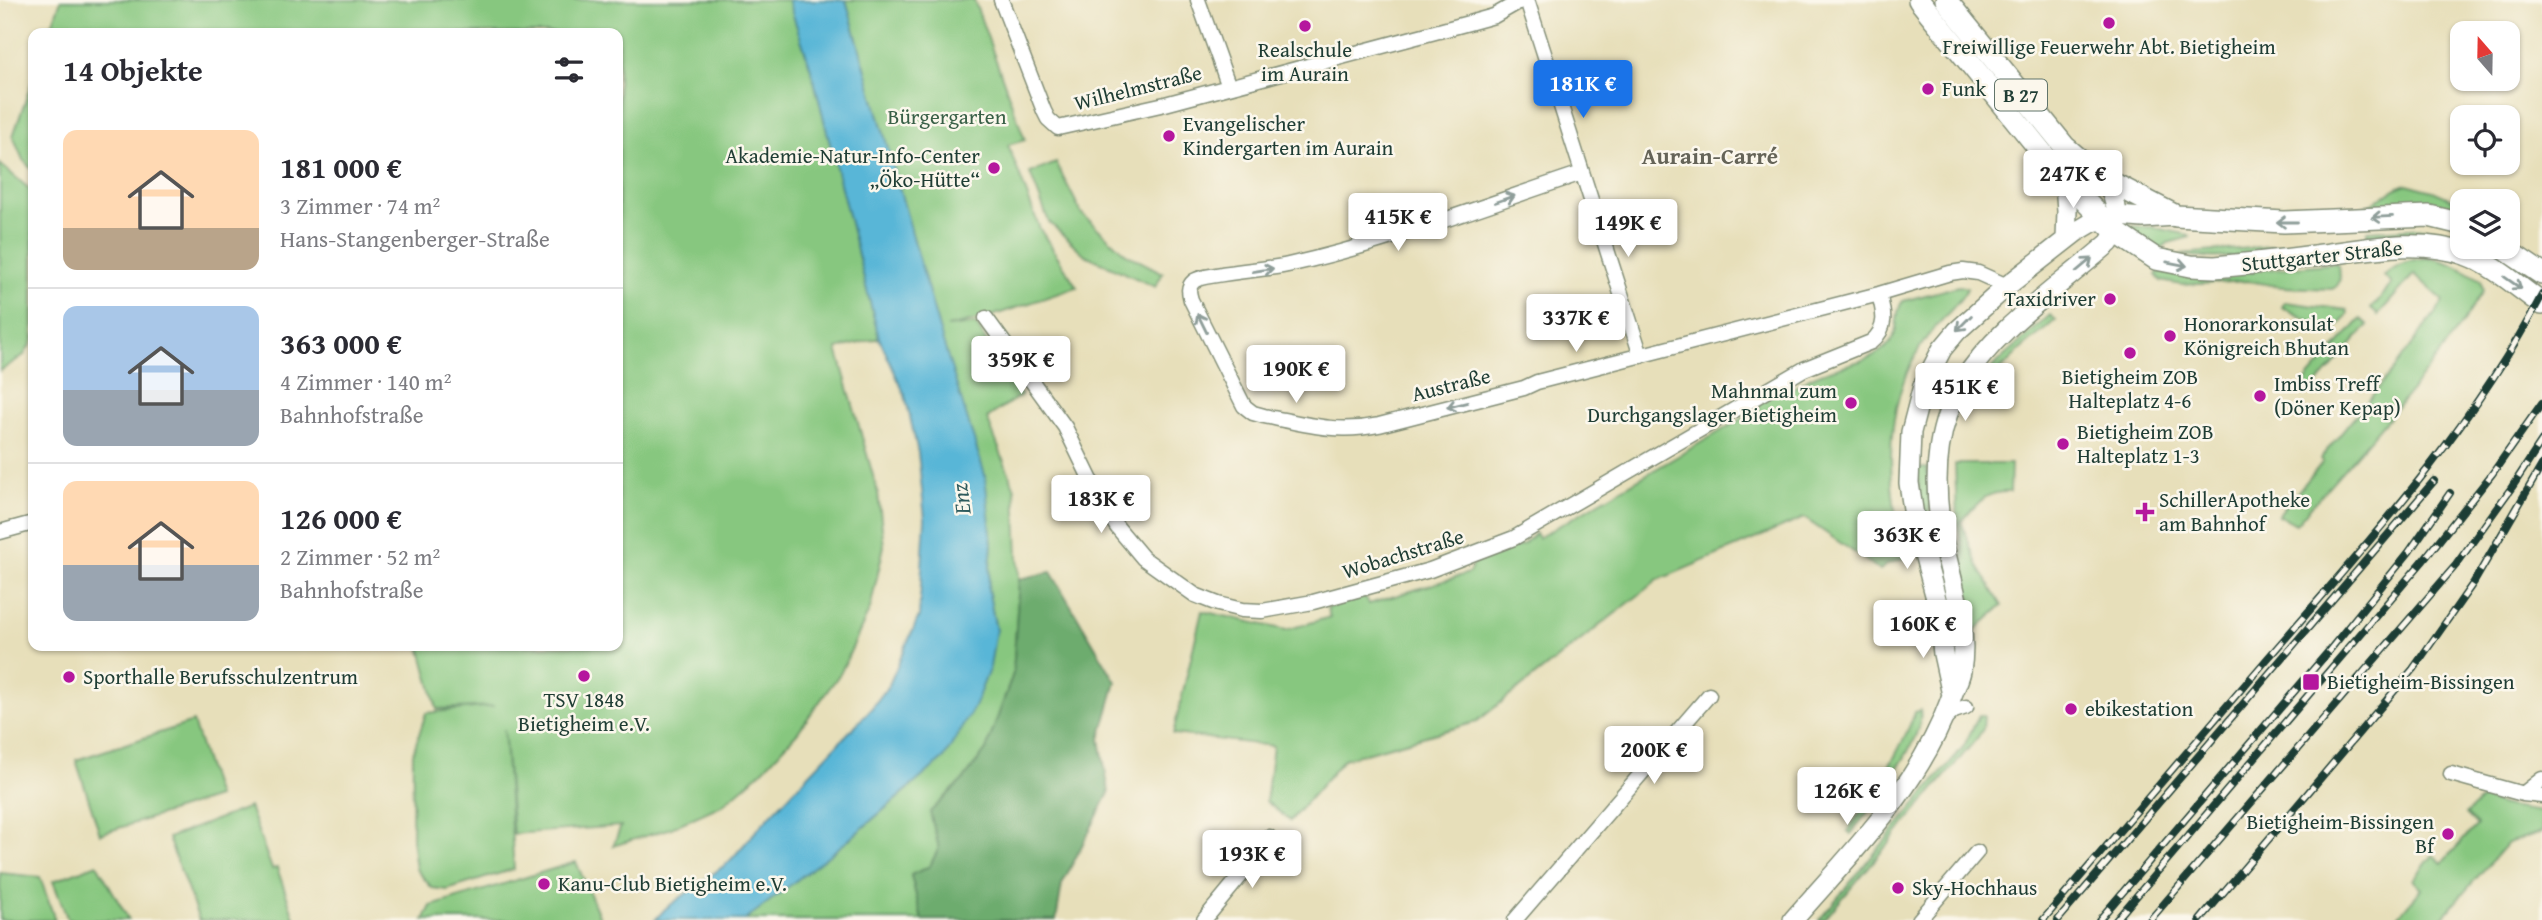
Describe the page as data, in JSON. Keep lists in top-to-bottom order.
{
  "streets": {
    "main road": ["B 27", "Stuttgarter Straße"],
    "street": ["Wilhelmstraße", "Austraße", "Wobachstraße"]
  },
  "crossings": [
    ["B 27", "Stuttgarter Straße"],
    ["Austraße", "Wobachstraße"]
  ],
  "districts": ["Aurain-Carré"],
  "water": ["Enz"],
  "parks": ["Bürgergarten"],
  "places": {
    "other": [
      "Freiwillige Feuerwehr Abt. Bietigheim",
      "Realschule im Aurain",
      "Funk",
      "Evangelischer Kindergarten im Aurain",
      "Akademie-Natur-Info-Center „Öko-Hütte“",
      "Taxidriver",
      "Honorarkonsulat Königreich Bhutan",
      "Bietigheim ZOB Halteplatz 4-6",
      "Imbiss Treff (Döner Kepap)",
      "Mahnmal zum Durchgangslager Bietigheim",
      "Bietigheim ZOB Halteplatz 1-3",
      "TSV 1848 Bietigheim e.V.",
      "Sporthalle Berufsschulzentrum",
      "ebikestation",
      "Bietigheim-Bissingen Bf",
      "Kanu-Club Bietigheim e.V.",
      "Sky-Hochhaus"
    ],
    "health": ["SchillerApotheke am Bahnhof"],
    "transit": ["Bietigheim-Bissingen"]
  },
  "north": "top",
  "page": {
    "heading": "14 Objekte",
    "price": [
      "181K €",
      "247K €",
      "415K €",
      "149K €",
      "337K €",
      "359K €",
      "190K €",
      "451K €",
      "183K €",
      "363K €",
      "160K €",
      "200K €",
      "126K €",
      "193K €"
    ],
    "list": [
      {
        "name": "181 000 €",
        "note": "3 Zimmer · 74 m² · Hans-Stangenberger-Straße"
      },
      {
        "name": "363 000 €",
        "note": "4 Zimmer · 140 m² · Bahnhofstraße"
      },
      {
        "name": "126 000 €",
        "note": "2 Zimmer · 52 m² · Bahnhofstraße"
      }
    ]
  }
}
